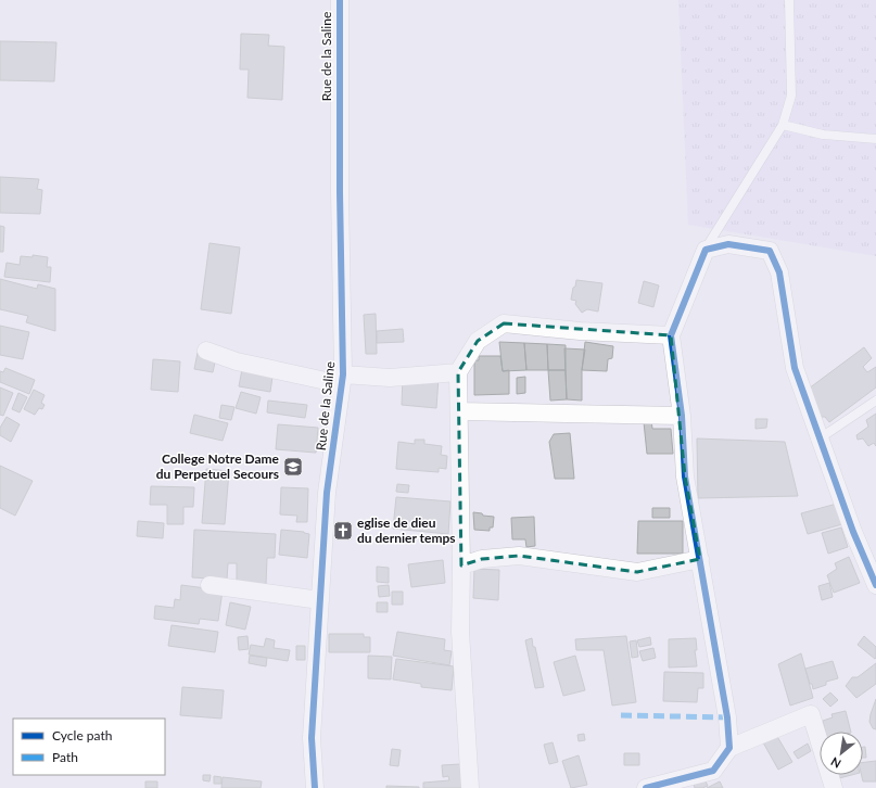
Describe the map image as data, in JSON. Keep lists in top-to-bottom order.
{
  "streets": {
    "street": ["Rue de la Saline"]
  },
  "places": {
    "school or university": ["College Notre Dame du Perpetuel Secours"],
    "church": ["eglise de dieu du dernier temps"]
  },
  "legend": ["Cycle path", "Path"],
  "north": "bottom left"
}
